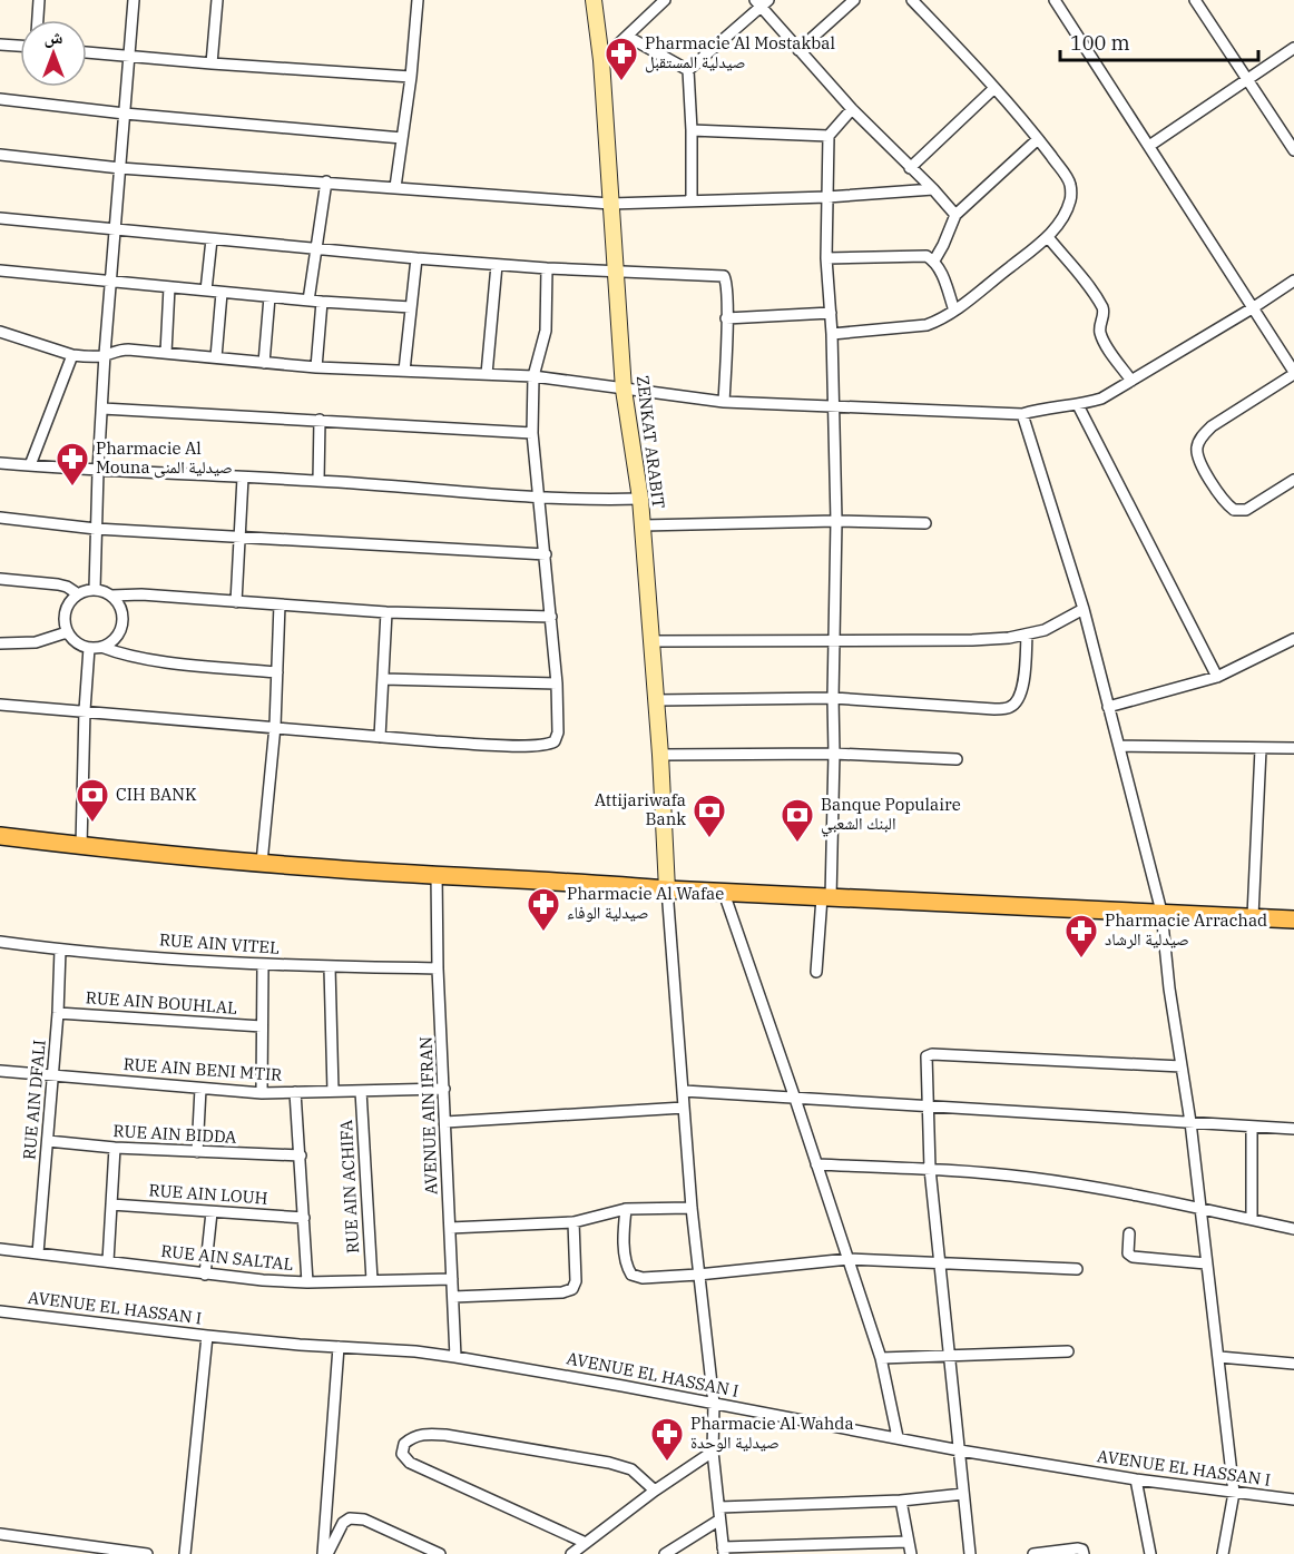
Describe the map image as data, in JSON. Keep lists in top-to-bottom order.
{
  "streets": {
    "street": [
      "ZENKAT ARABIT",
      "RUE AIN VITEL",
      "RUE AIN BOUHLAL",
      "RUE AIN BENI MTIR",
      "RUE AIN DFALI",
      "AVENUE AIN IFRAN",
      "RUE AIN BIDDA",
      "RUE AIN ACHIFA",
      "RUE AIN LOUH",
      "RUE AIN SALTAL",
      "AVENUE EL HASSAN I"
    ]
  },
  "crossings": [
    ["RUE AIN VITEL", "RUE AIN DFALI"],
    ["RUE AIN VITEL", "AVENUE AIN IFRAN"],
    ["RUE AIN BOUHLAL", "RUE AIN DFALI"],
    ["RUE AIN BENI MTIR", "RUE AIN DFALI"],
    ["RUE AIN BENI MTIR", "AVENUE AIN IFRAN"],
    ["RUE AIN BENI MTIR", "RUE AIN ACHIFA"],
    ["RUE AIN DFALI", "RUE AIN BIDDA"],
    ["RUE AIN DFALI", "RUE AIN SALTAL"],
    ["AVENUE AIN IFRAN", "RUE AIN SALTAL"],
    ["AVENUE AIN IFRAN", "AVENUE EL HASSAN I"],
    ["RUE AIN ACHIFA", "RUE AIN SALTAL"]
  ],
  "places": {
    "pharmacy": [
      "Pharmacie Al Mostakbal صيدلية المستقبل",
      "Pharmacie Al Mouna صيدلية المنى",
      "Pharmacie Al Wafae صيدلية الوفاء",
      "Pharmacie Arrachad صيدلية الرشاد",
      "Pharmacie Al Wahda صيدلية الوحدة"
    ],
    "bank": ["CIH BANK", "Attijariwafa Bank", "Banque Populaire البنك الشعبي"]
  },
  "scale_bar": "100 m",
  "north": "top"
}
